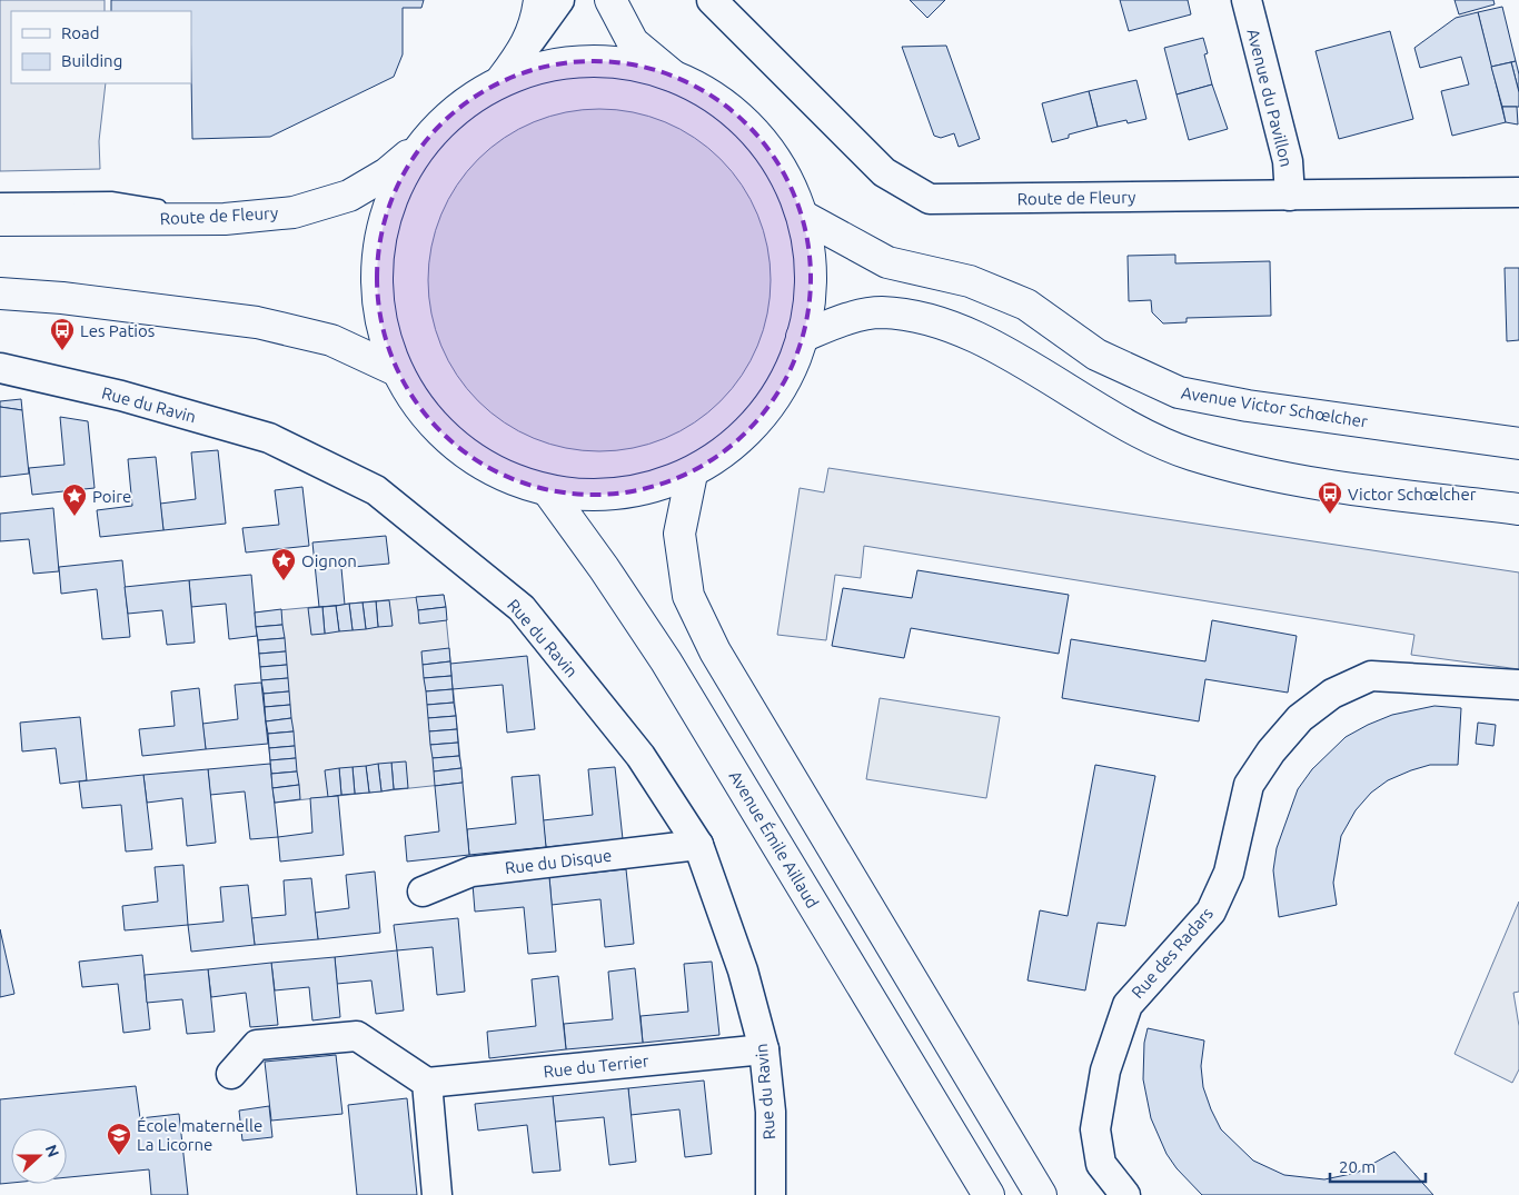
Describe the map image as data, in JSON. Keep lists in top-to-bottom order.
{
  "streets": {
    "main road": ["Route de Fleury", "Avenue Victor Schœlcher", "Avenue Émile Aillaud"],
    "street": [
      "Avenue du Pavillon",
      "Rue du Ravin",
      "Rue du Disque",
      "Rue des Radars",
      "Rue du Terrier"
    ]
  },
  "crossings": [
    ["Avenue du Pavillon", "Route de Fleury"],
    ["Rue du Ravin", "Rue du Disque"],
    ["Rue du Ravin", "Rue du Terrier"]
  ],
  "places": {
    "bus stop": ["Les Patios", "Victor Schœlcher"],
    "place": ["Poire", "Oignon"],
    "school or university": ["École maternelle La Licorne"]
  },
  "legend": ["Road", "Building"],
  "scale_bar": "20 m",
  "north": "right"
}
